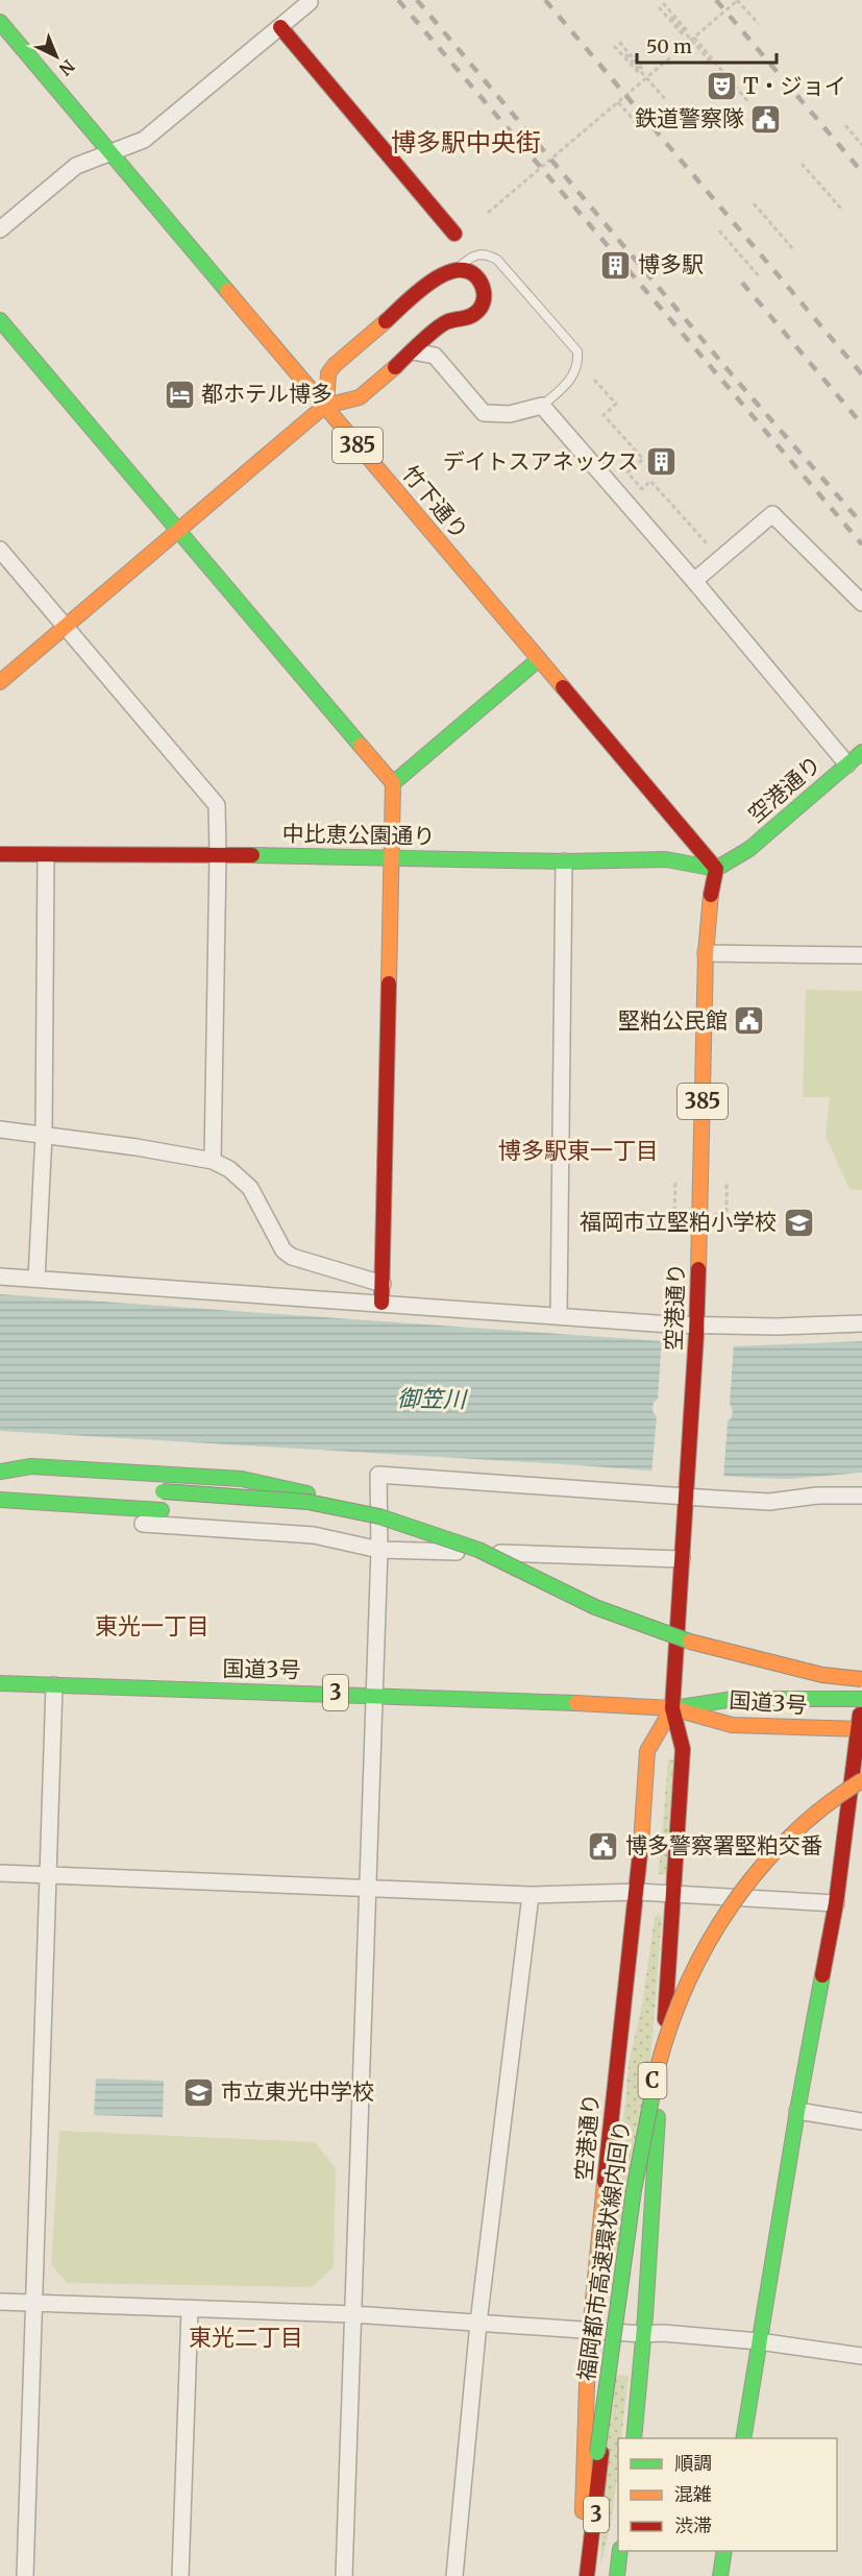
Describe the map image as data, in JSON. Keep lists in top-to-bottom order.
{
  "streets": {
    "main road": [
      "385",
      "竹下通り",
      "空港通り",
      "中比恵公園通り",
      "国道3号",
      "3",
      "C"
    ]
  },
  "crossings": [
    ["竹下通り", "空港通り"],
    ["竹下通り", "中比恵公園通り"],
    ["空港通り", "中比恵公園通り"],
    ["空港通り", "国道3号"]
  ],
  "districts": [
    "博多駅中央街",
    "博多駅東一丁目",
    "東光一丁目",
    "東光二丁目"
  ],
  "water": ["御笠川"],
  "places": {
    "theatre": ["T・ジョイ"],
    "public building": ["鉄道警察隊", "堅粕公民館", "博多警察署堅粕交番"],
    "building": ["博多駅", "デイトスアネックス"],
    "hotel": ["都ホテル博多"],
    "school or university": ["福岡市立堅粕小学校", "市立東光中学校"]
  },
  "legend": ["順調", "混雑", "渋滞"],
  "scale_bar": "50 m",
  "north": "bottom right"
}
